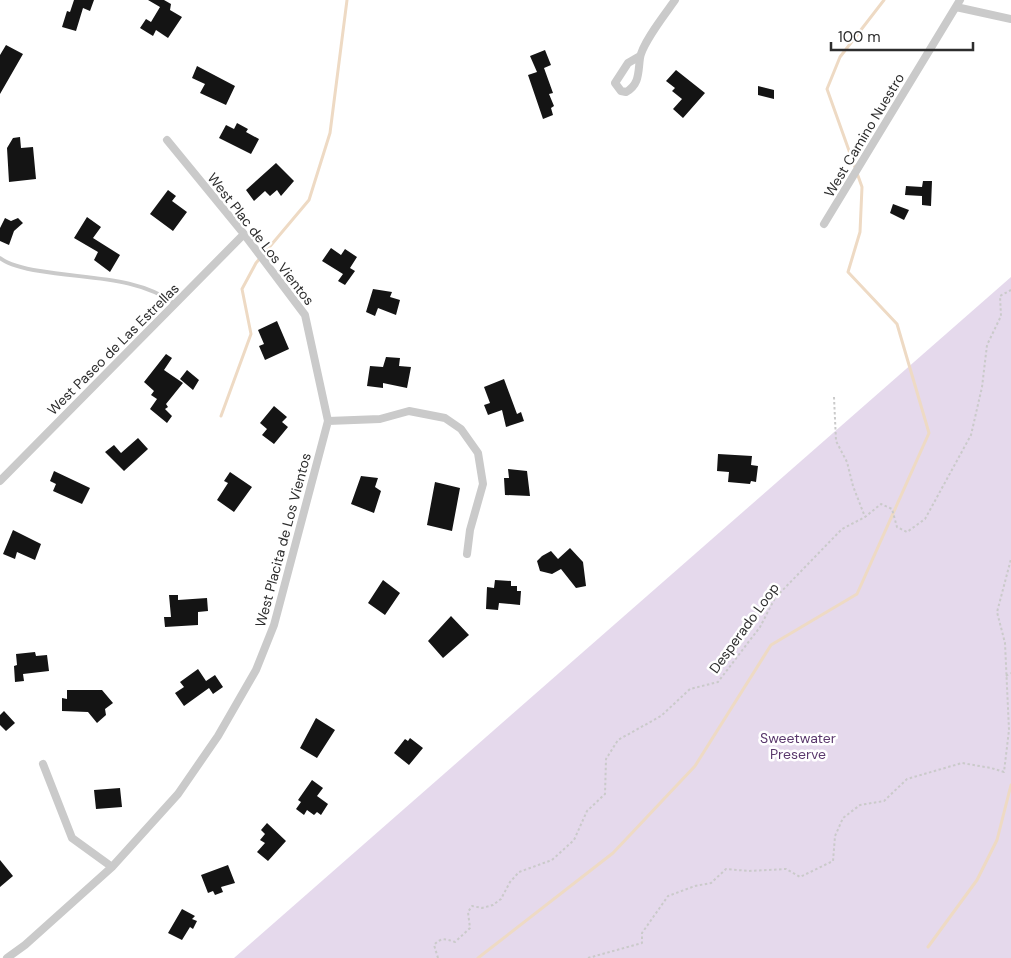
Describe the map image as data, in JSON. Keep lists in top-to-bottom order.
{
  "streets": {
    "street": [
      "West Camino Nuestro",
      "West Plac de Los Vientos",
      "West Paseo de Las Estrellas",
      "West Placita de Los Vientos"
    ],
    "path": ["Desperado Loop"]
  },
  "crossings": [
    ["West Plac de Los Vientos", "West Paseo de Las Estrellas"],
    ["West Plac de Los Vientos", "West Placita de Los Vientos"]
  ],
  "parks": ["Sweetwater Preserve"],
  "scale_bar": "100 m"
}
